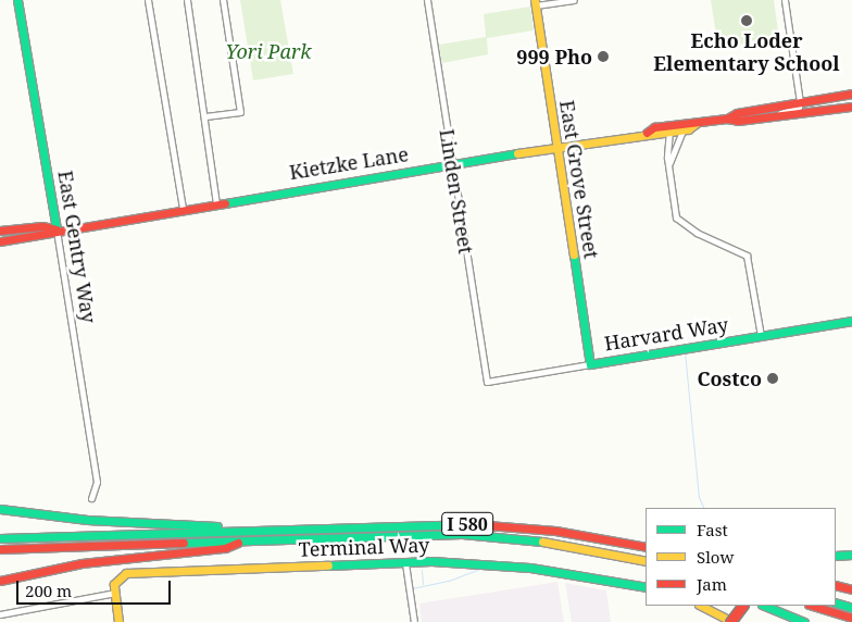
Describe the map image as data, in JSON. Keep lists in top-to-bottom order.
{
  "streets": {
    "main road": [
      "Kietzke Lane",
      "East Grove Street",
      "East Gentry Way",
      "Harvard Way",
      "I 580",
      "Terminal Way"
    ],
    "street": ["Linden Street"]
  },
  "crossings": [
    ["Kietzke Lane", "East Grove Street"],
    ["Kietzke Lane", "Linden Street"],
    ["Kietzke Lane", "East Gentry Way"],
    ["East Grove Street", "Harvard Way"],
    ["Linden Street", "Harvard Way"]
  ],
  "parks": ["Yori Park"],
  "places": ["Echo Loder Elementary School", "999 Pho", "Costco"],
  "legend": ["Fast", "Slow", "Jam"],
  "scale_bar": "200 m"
}
